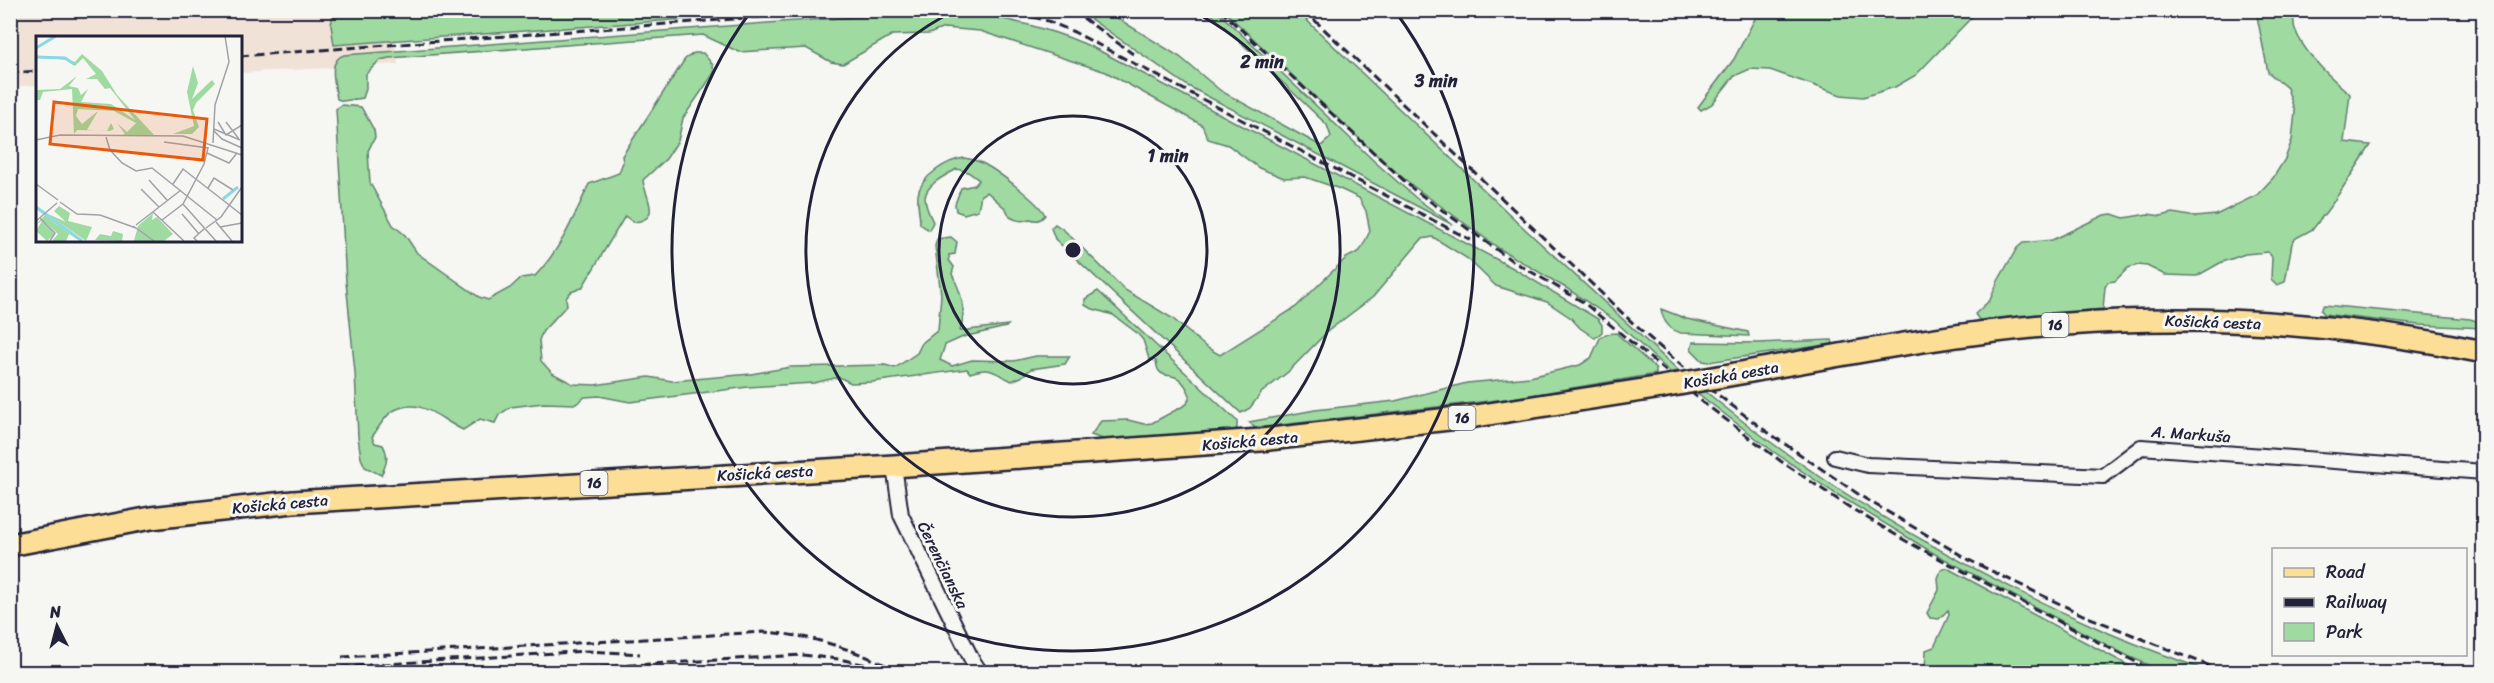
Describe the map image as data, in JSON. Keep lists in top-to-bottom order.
{
  "streets": {
    "main road": ["Košická cesta", "16"],
    "street": ["A. Markuša", "Čerenčianska"]
  },
  "crossings": [
    ["Košická cesta", "Čerenčianska"]
  ],
  "legend": ["Road", "Railway", "Park"],
  "north": "top",
  "rings": ["2 min", "3 min", "1 min"]
}
